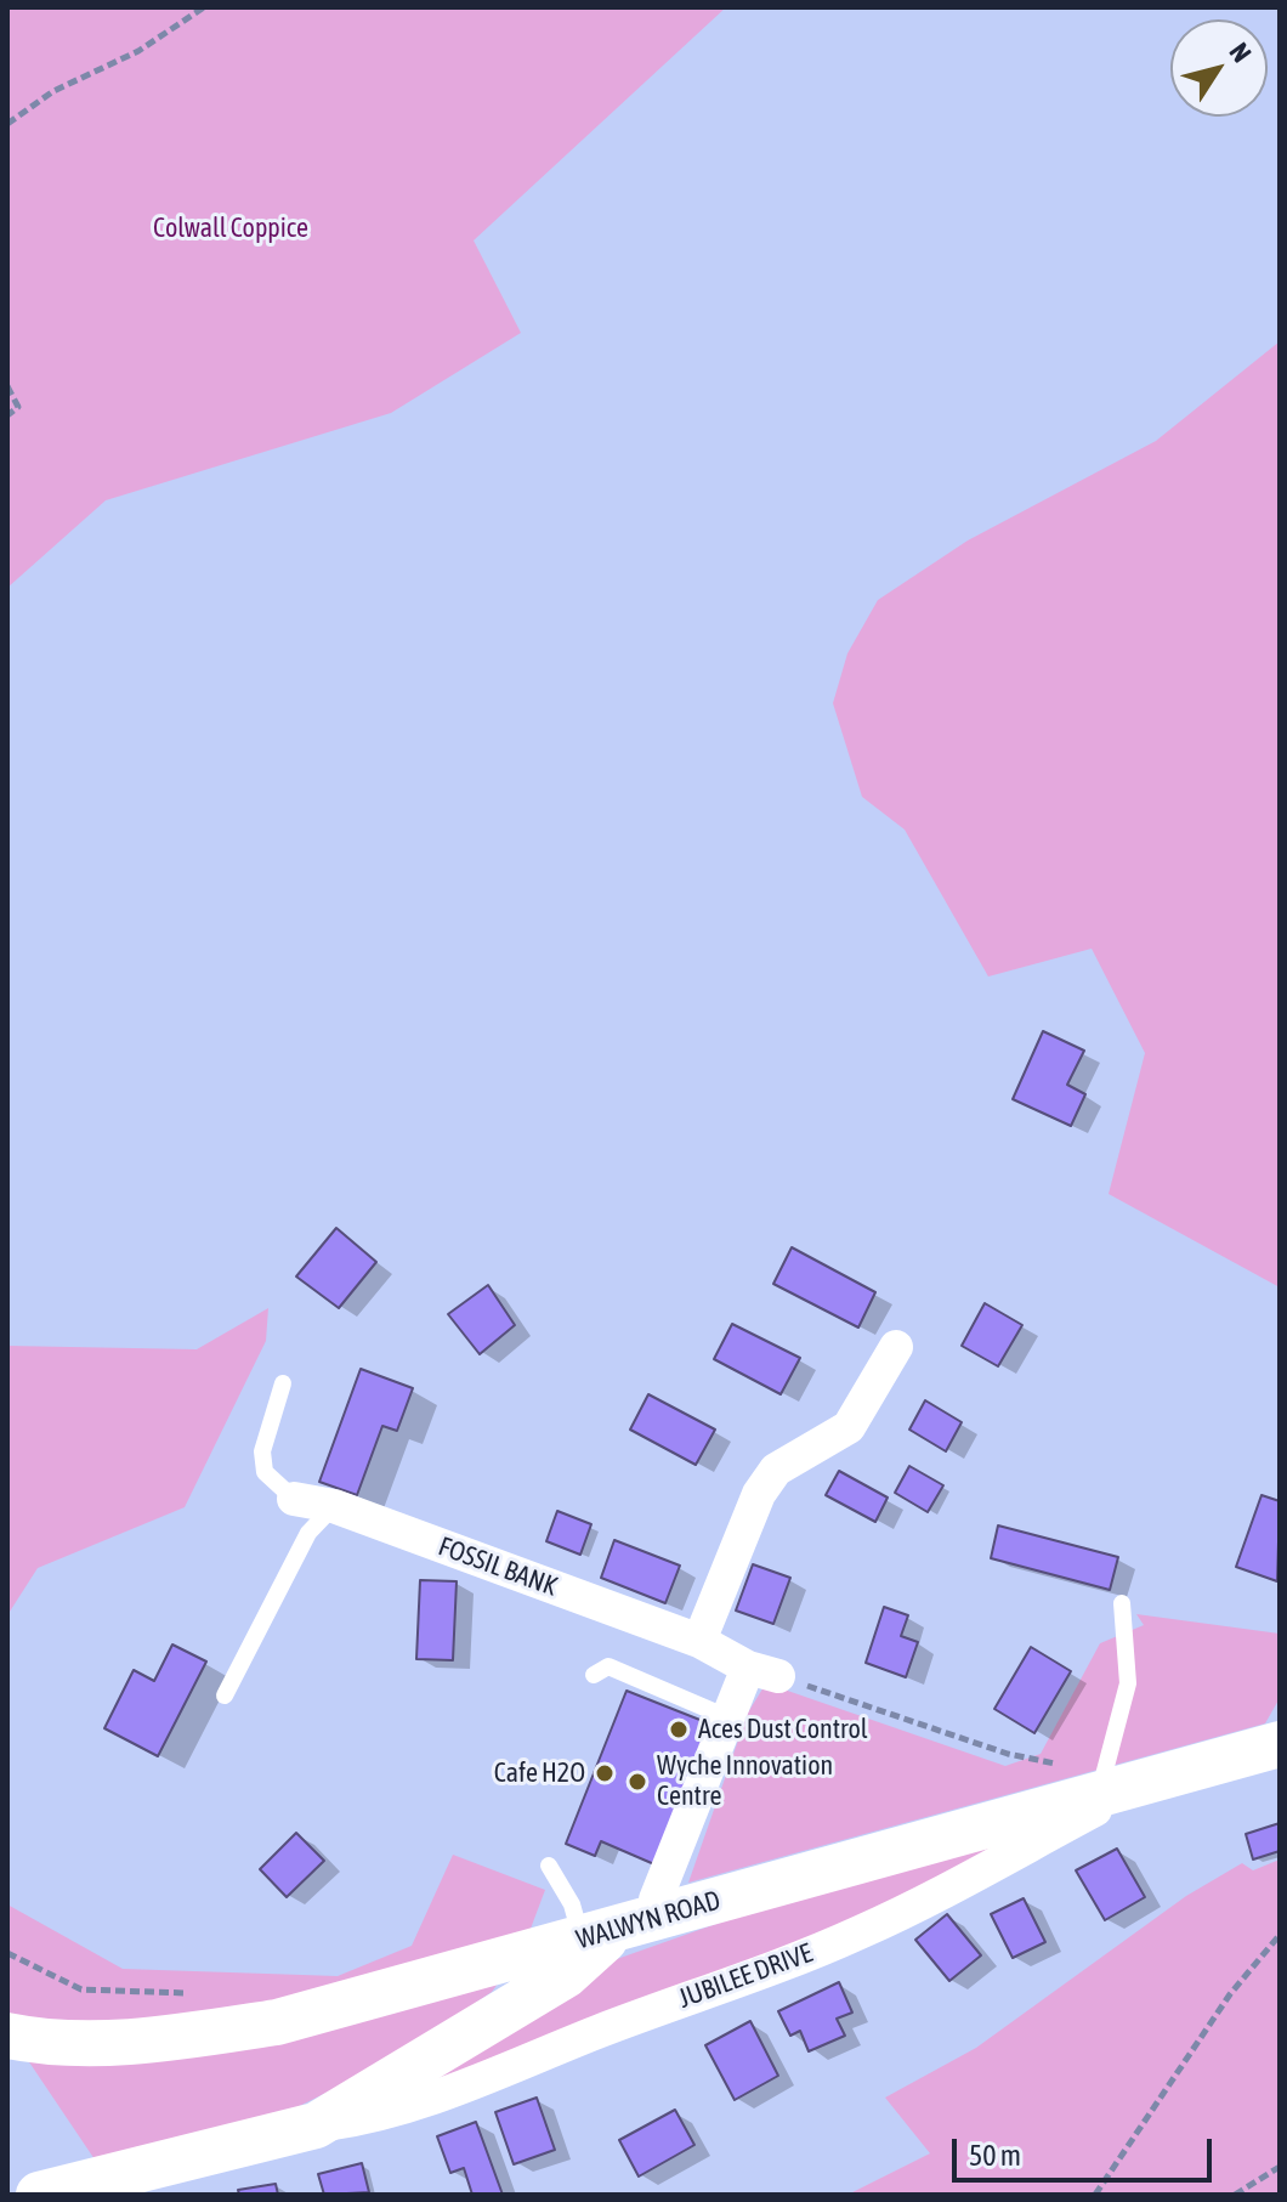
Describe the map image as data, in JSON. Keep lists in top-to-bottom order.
{
  "streets": {
    "main road": ["WALWYN ROAD", "JUBILEE DRIVE"],
    "street": ["FOSSIL BANK"]
  },
  "crossings": [
    ["WALWYN ROAD", "JUBILEE DRIVE"]
  ],
  "parks": ["Colwall Coppice"],
  "places": ["Aces Dust Control", "Cafe H2O", "Wyche Innovation Centre"],
  "scale_bar": "50 m",
  "north": "top right"
}
